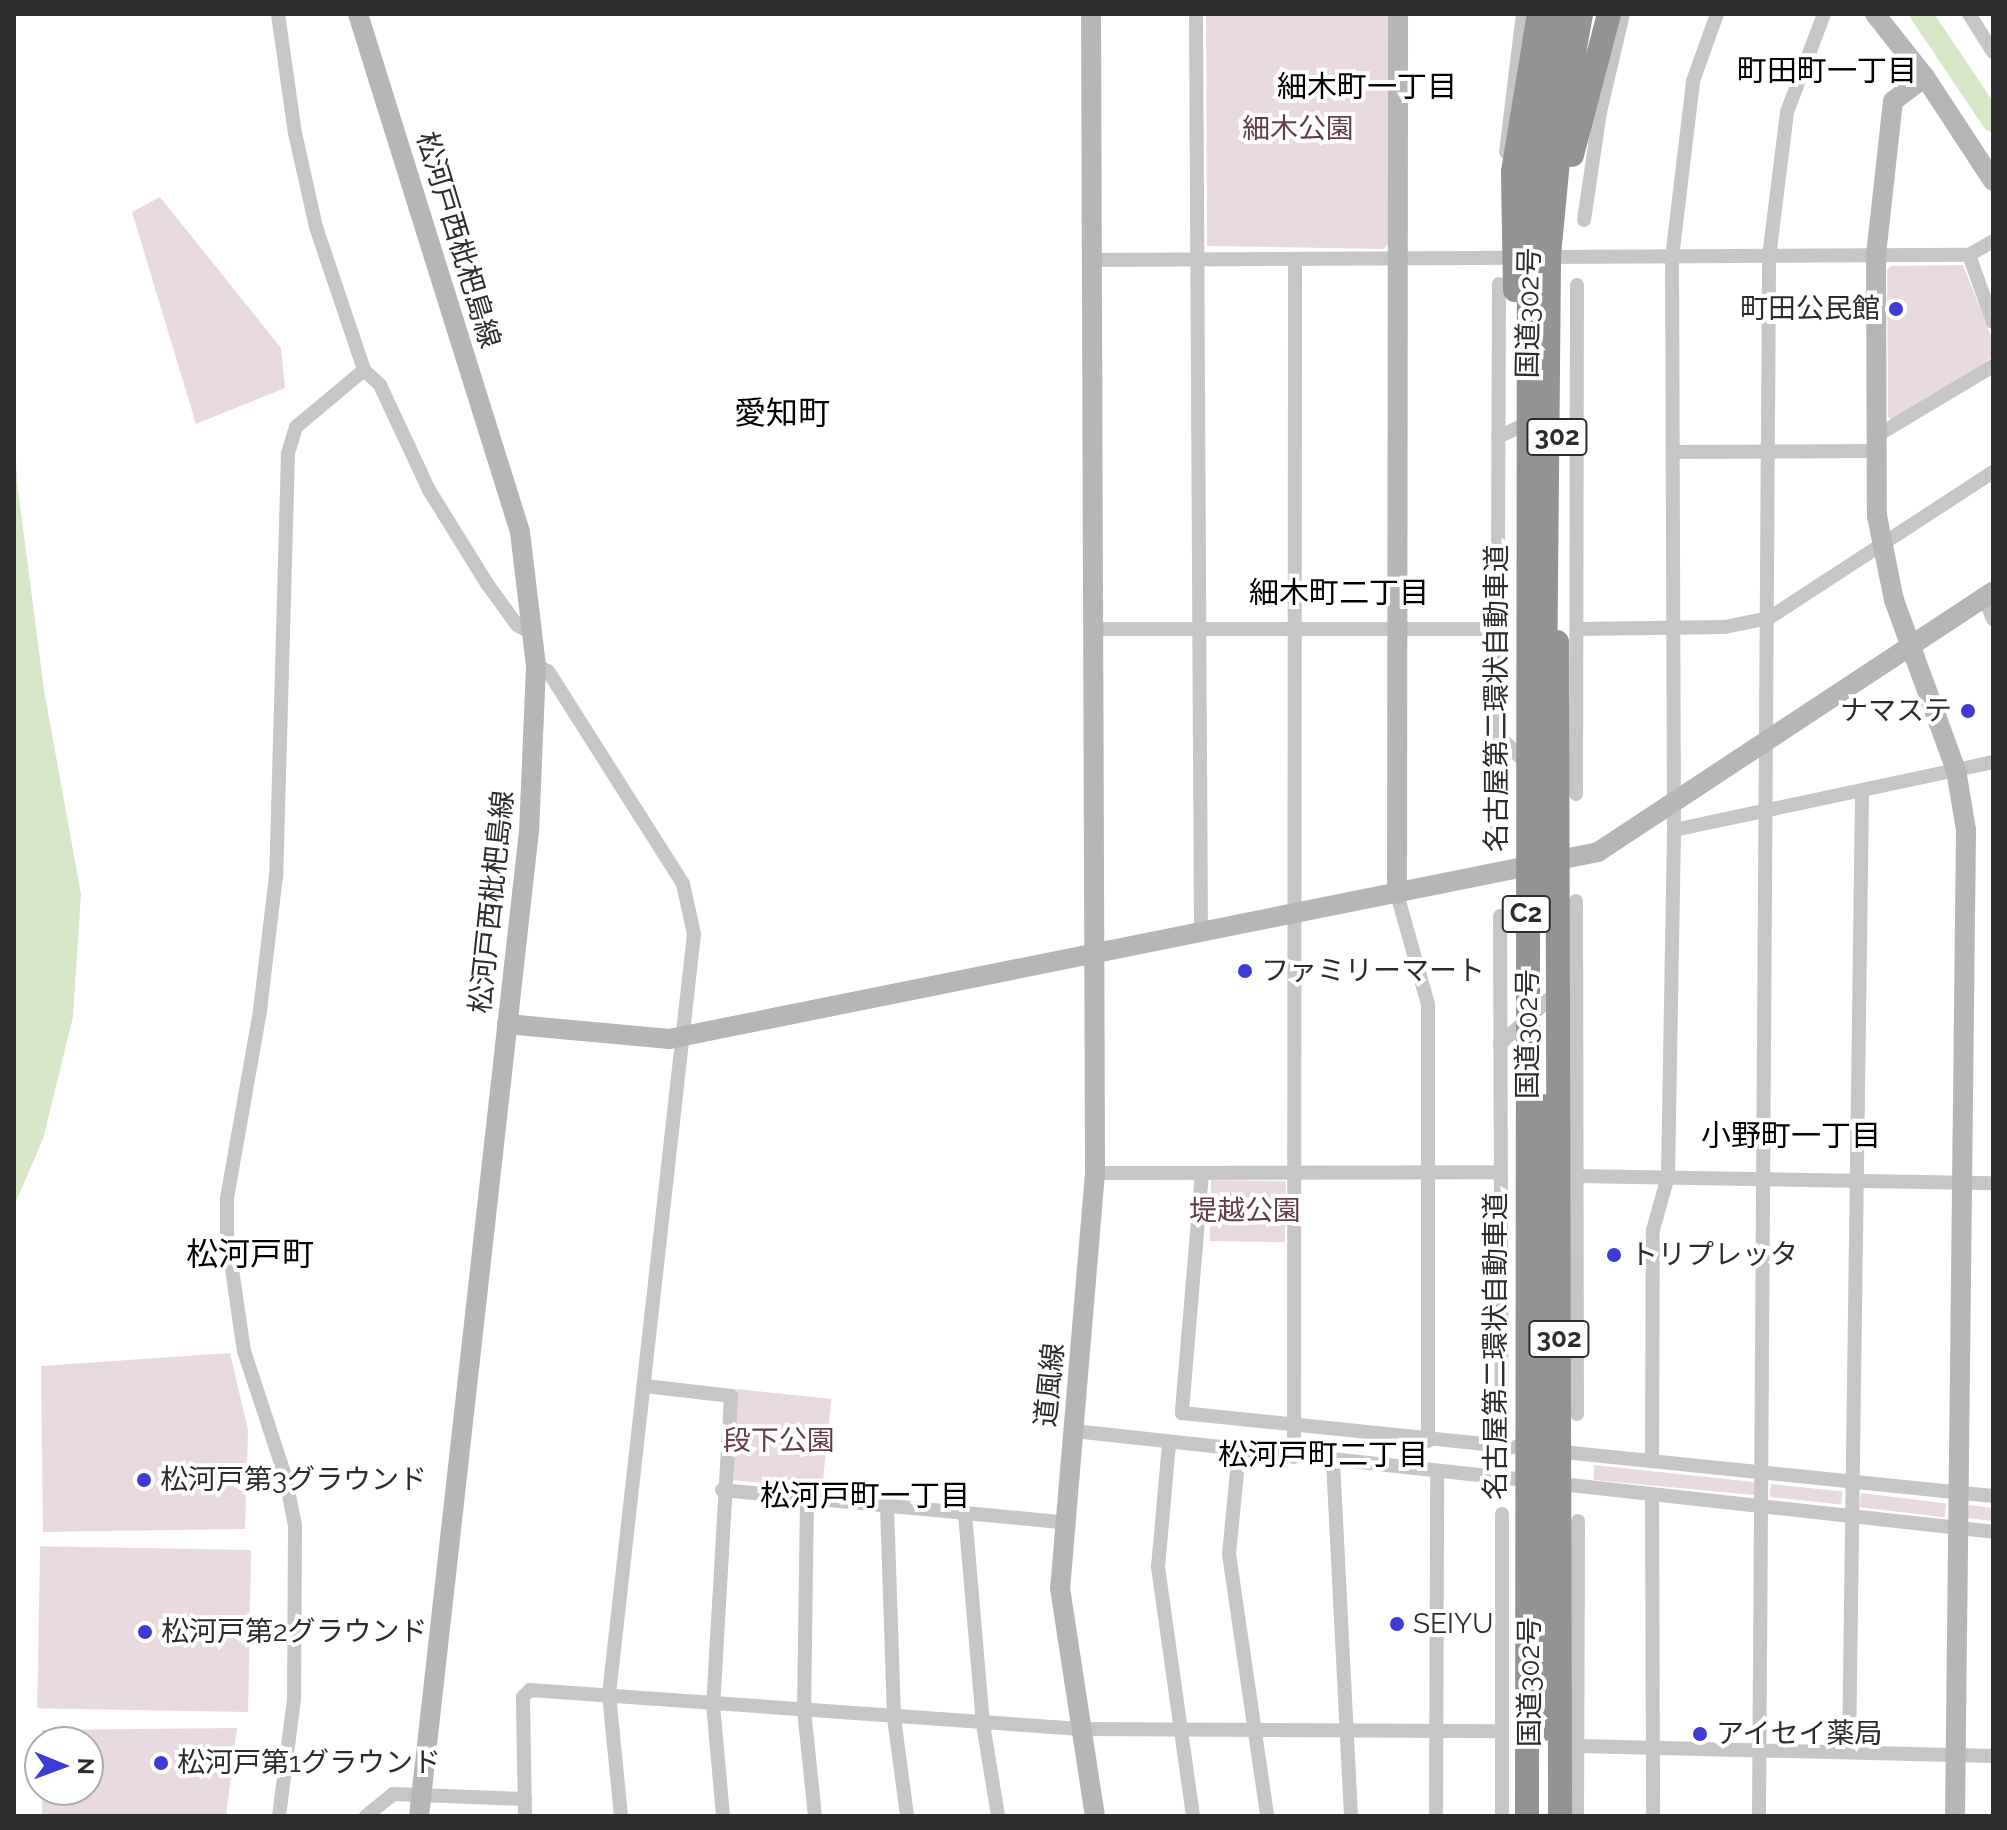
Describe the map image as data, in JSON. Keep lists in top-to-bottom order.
{
  "streets": {
    "highway": [
      "国道302号",
      "302",
      "名古屋第二環状自動車道",
      "C2"
    ],
    "street": ["松河戸西枇杷島線", "道風線"]
  },
  "districts": [
    "町田町一丁目",
    "細木町一丁目",
    "愛知町",
    "細木町二丁目",
    "小野町一丁目",
    "松河戸町",
    "松河戸町二丁目",
    "松河戸町一丁目"
  ],
  "parks": ["細木公園", "堤越公園", "段下公園"],
  "places": [
    "町田公民館",
    "ナマステ",
    "ファミリーマート",
    "トリプレッタ",
    "松河戸第3グラウンド",
    "SEIYU",
    "松河戸第2グラウンド",
    "アイセイ薬局",
    "松河戸第1グラウンド"
  ],
  "north": "right"
}
